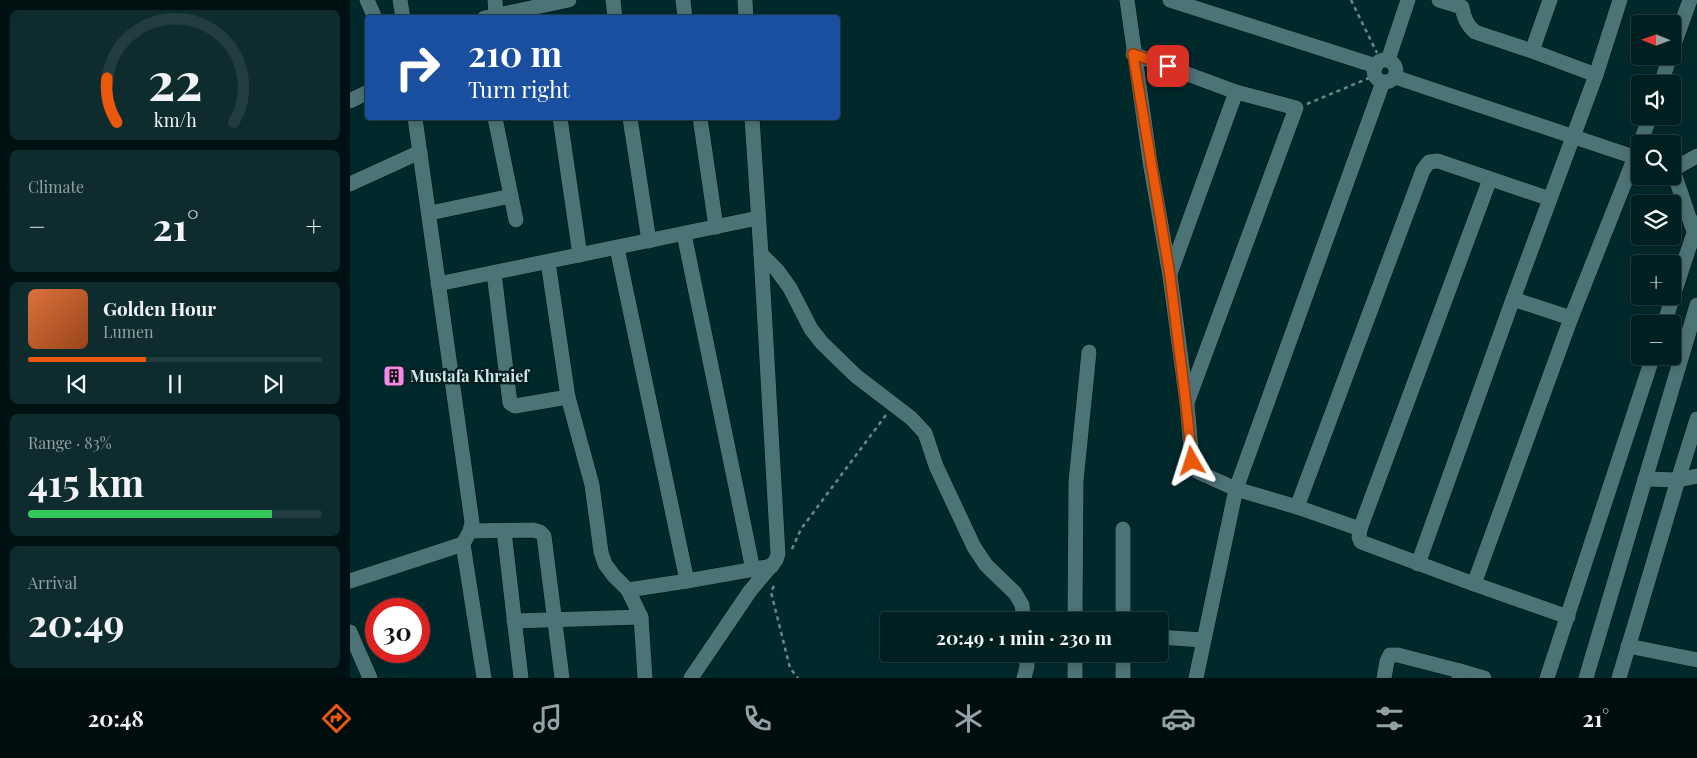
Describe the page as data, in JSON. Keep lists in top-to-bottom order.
{
  "places": {
    "building": ["Mustafa Khraief"]
  },
  "north": "left",
  "page": {
    "map_buttons": ["+", "−"],
    "turn": ["210 m", "Turn right"],
    "tile": [
      "Climate",
      ["Range · 83%", "415 km"],
      ["Arrival", "20:49"]
    ],
    "heat": ["−", "21°", "+"],
    "song": ["Golden Hour", "Lumen"],
    "limit": "30",
    "trip": "20:49 · 1 min · 230 m",
    "tabs": ["20:48", "21°"],
    "gauge": ["22", "km/h"]
  }
}
